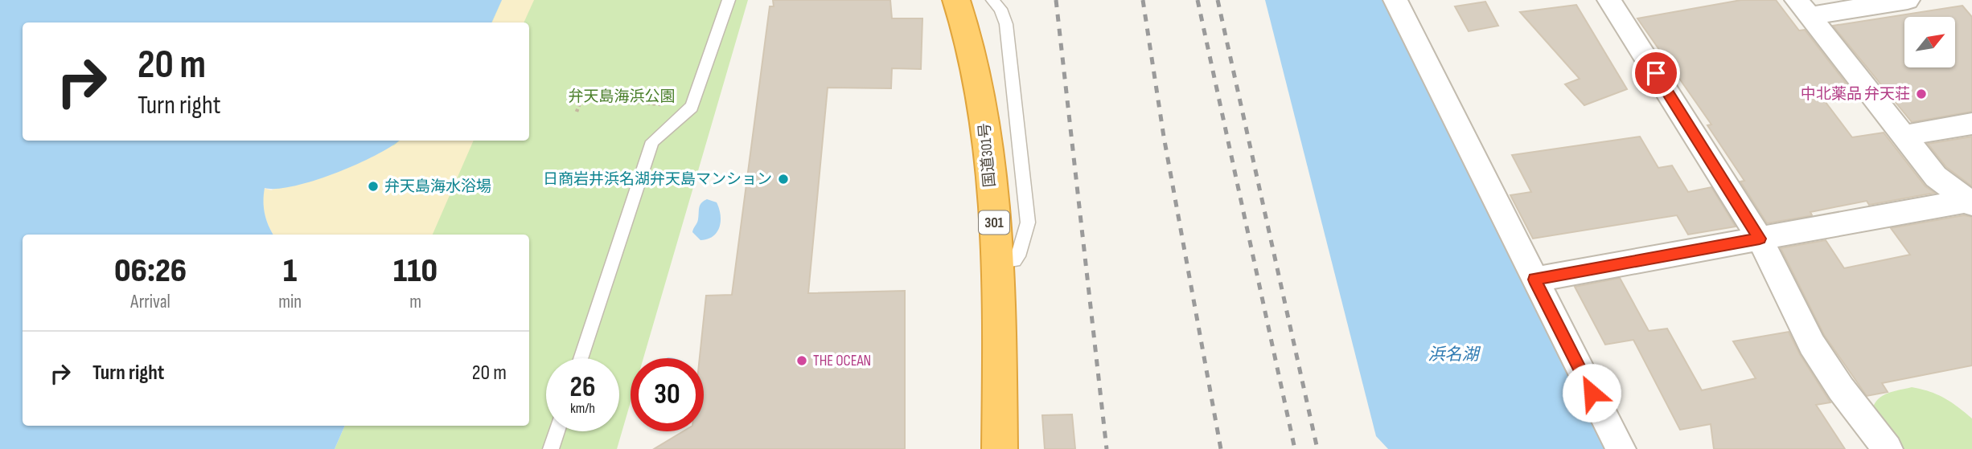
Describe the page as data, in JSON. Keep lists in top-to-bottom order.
{
  "streets": {
    "highway": ["国道301号", "301"]
  },
  "water": ["浜名湖"],
  "parks": ["弁天島海浜公園"],
  "places": [
    "中北薬品 弁天荘",
    "日商岩井浜名湖弁天島マンション",
    "弁天島海水浴場",
    "THE OCEAN"
  ],
  "north": "top right",
  "page": {
    "turn": ["20 m", "Turn right"],
    "eta": [
      "06:26",
      "Arrival",
      "1",
      "min",
      "110",
      "m"
    ],
    "list": [
      {
        "name": "Turn right",
        "value": "20 m"
      }
    ],
    "speed": "26 km/h",
    "limit": "30"
  }
}
